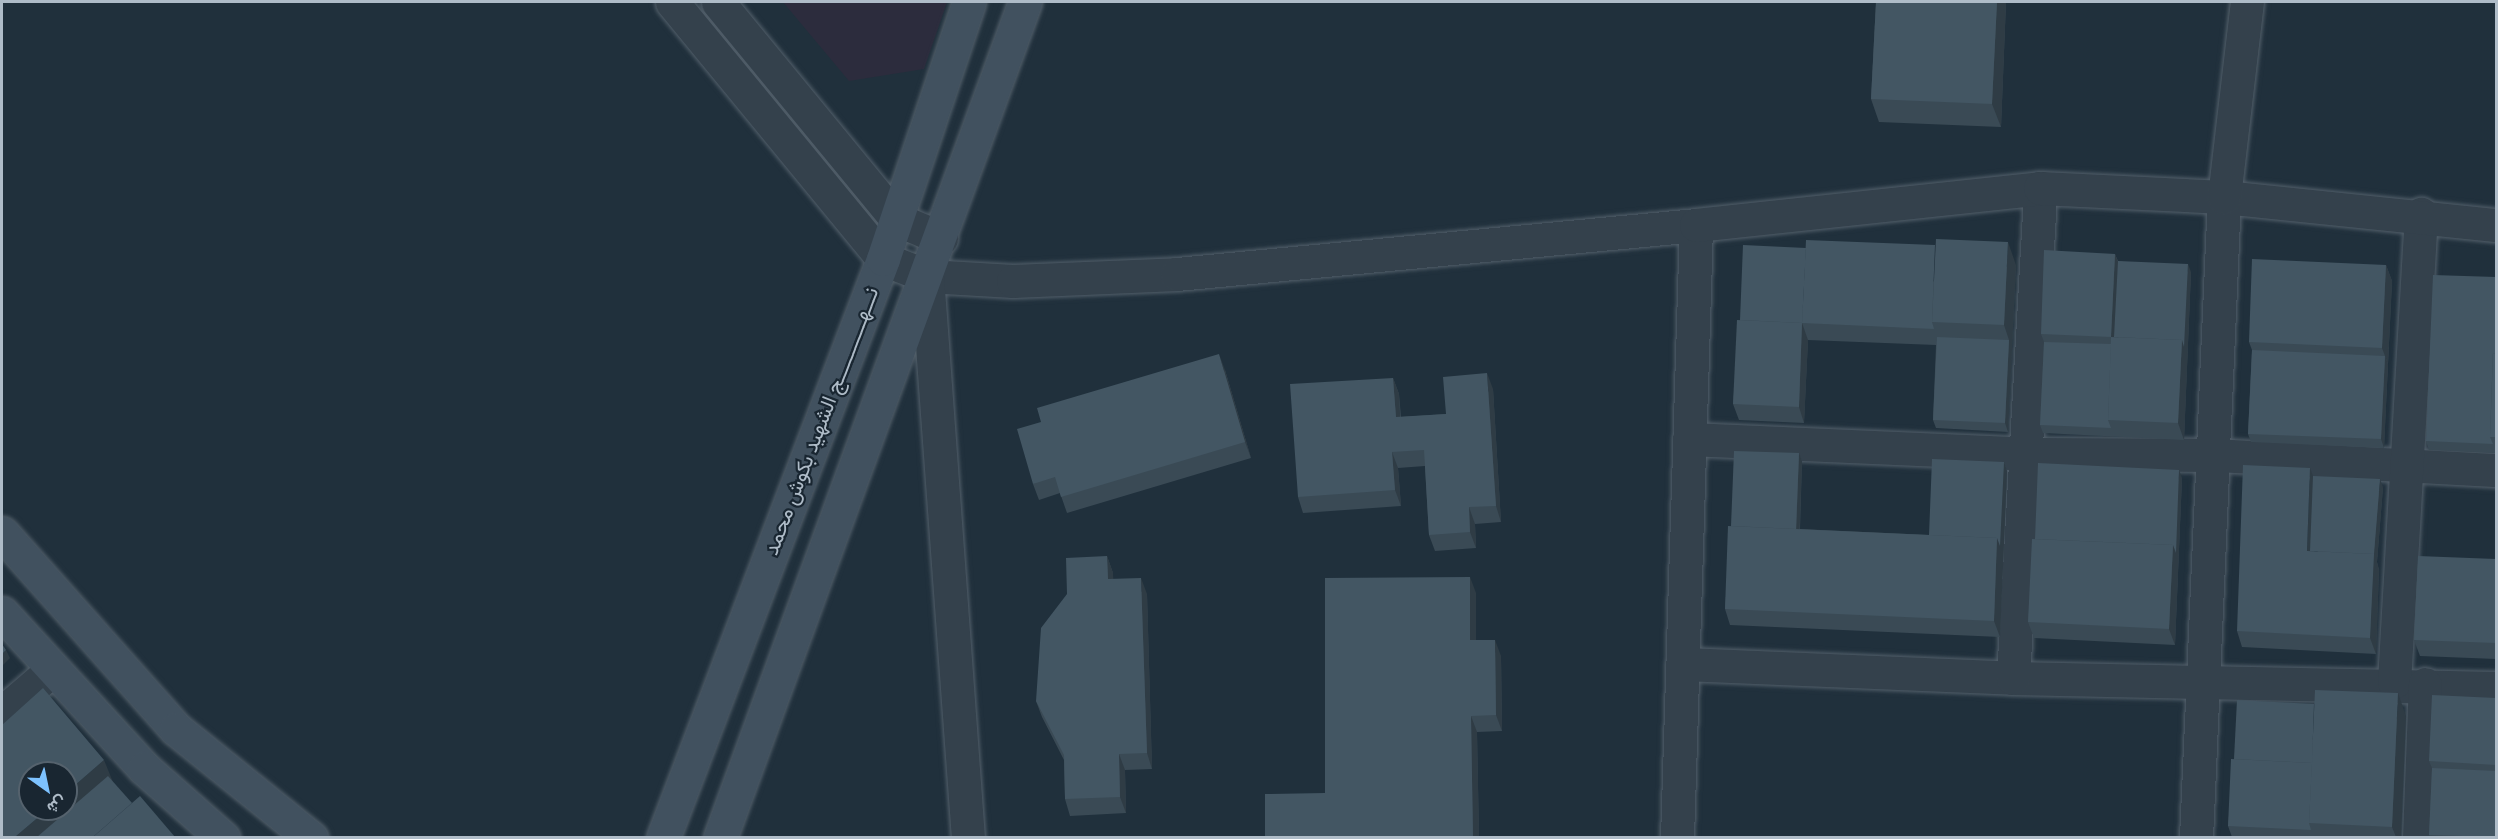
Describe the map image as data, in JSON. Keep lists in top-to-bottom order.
{
  "streets": {
    "street": ["نـــهـــــــــــج الشهيد بكوش محمد"]
  },
  "north": "bottom right"
}
